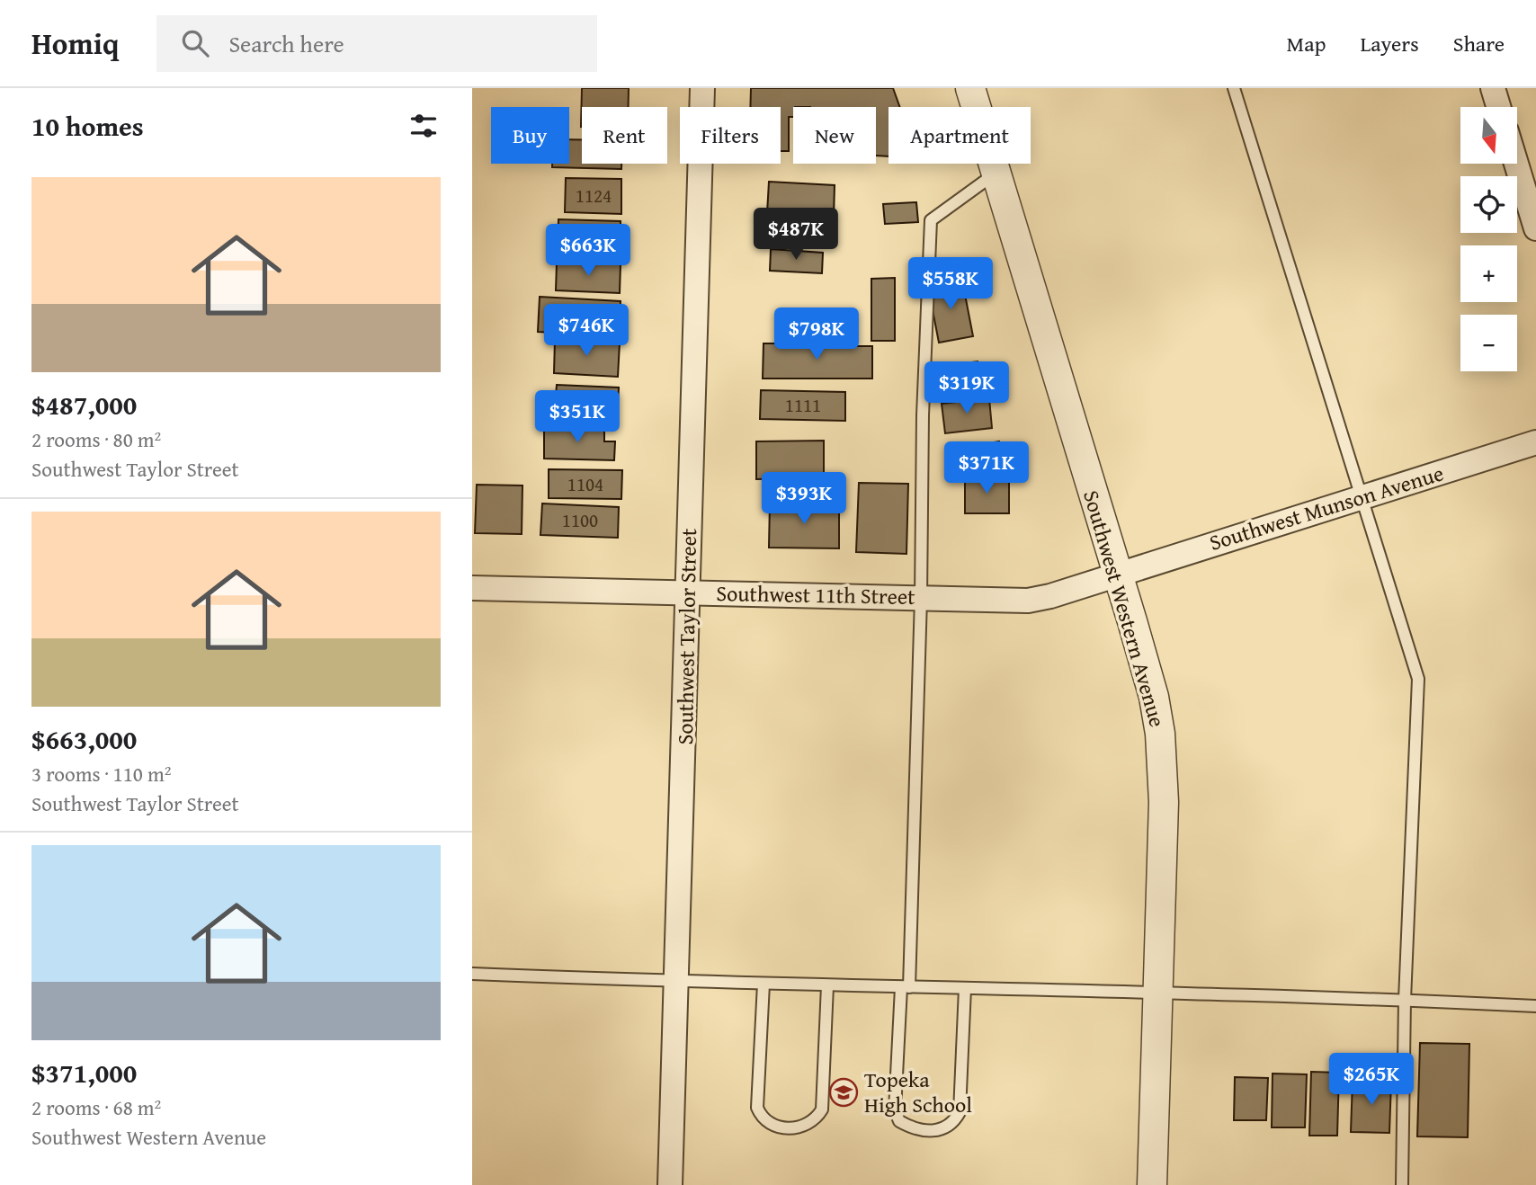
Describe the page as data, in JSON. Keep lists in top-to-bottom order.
{
  "streets": {
    "street": [
      "Southwest Munson Avenue",
      "Southwest 11th Street",
      "Southwest Western Avenue",
      "Southwest Taylor Street"
    ]
  },
  "crossings": [
    ["Southwest Munson Avenue", "Southwest 11th Street"],
    ["Southwest Munson Avenue", "Southwest Western Avenue"],
    ["Southwest 11th Street", "Southwest Western Avenue"],
    ["Southwest 11th Street", "Southwest Taylor Street"]
  ],
  "places": {
    "school or university": ["Topeka High School"]
  },
  "house_numbers": [
    "1124",
    "1111",
    "1104",
    "1100"
  ],
  "north": "bottom",
  "page": {
    "header": "Homiq",
    "search": "Search here",
    "nav": ["Map", "Layers", "Share"],
    "heading": "10 homes",
    "map_buttons": ["+", "−"],
    "chip": [
      "Buy",
      "Rent",
      "Filters",
      "New",
      "Apartment"
    ],
    "list": [
      {
        "name": "$487,000",
        "note": "2 rooms · 80 m² · Southwest Taylor Street"
      },
      {
        "name": "$663,000",
        "note": "3 rooms · 110 m² · Southwest Taylor Street"
      },
      {
        "name": "$371,000",
        "note": "2 rooms · 68 m² · Southwest Western Avenue"
      }
    ],
    "price": [
      "$487K",
      "$663K",
      "$558K",
      "$746K",
      "$798K",
      "$319K",
      "$351K",
      "$371K",
      "$393K",
      "$265K"
    ]
  }
}
